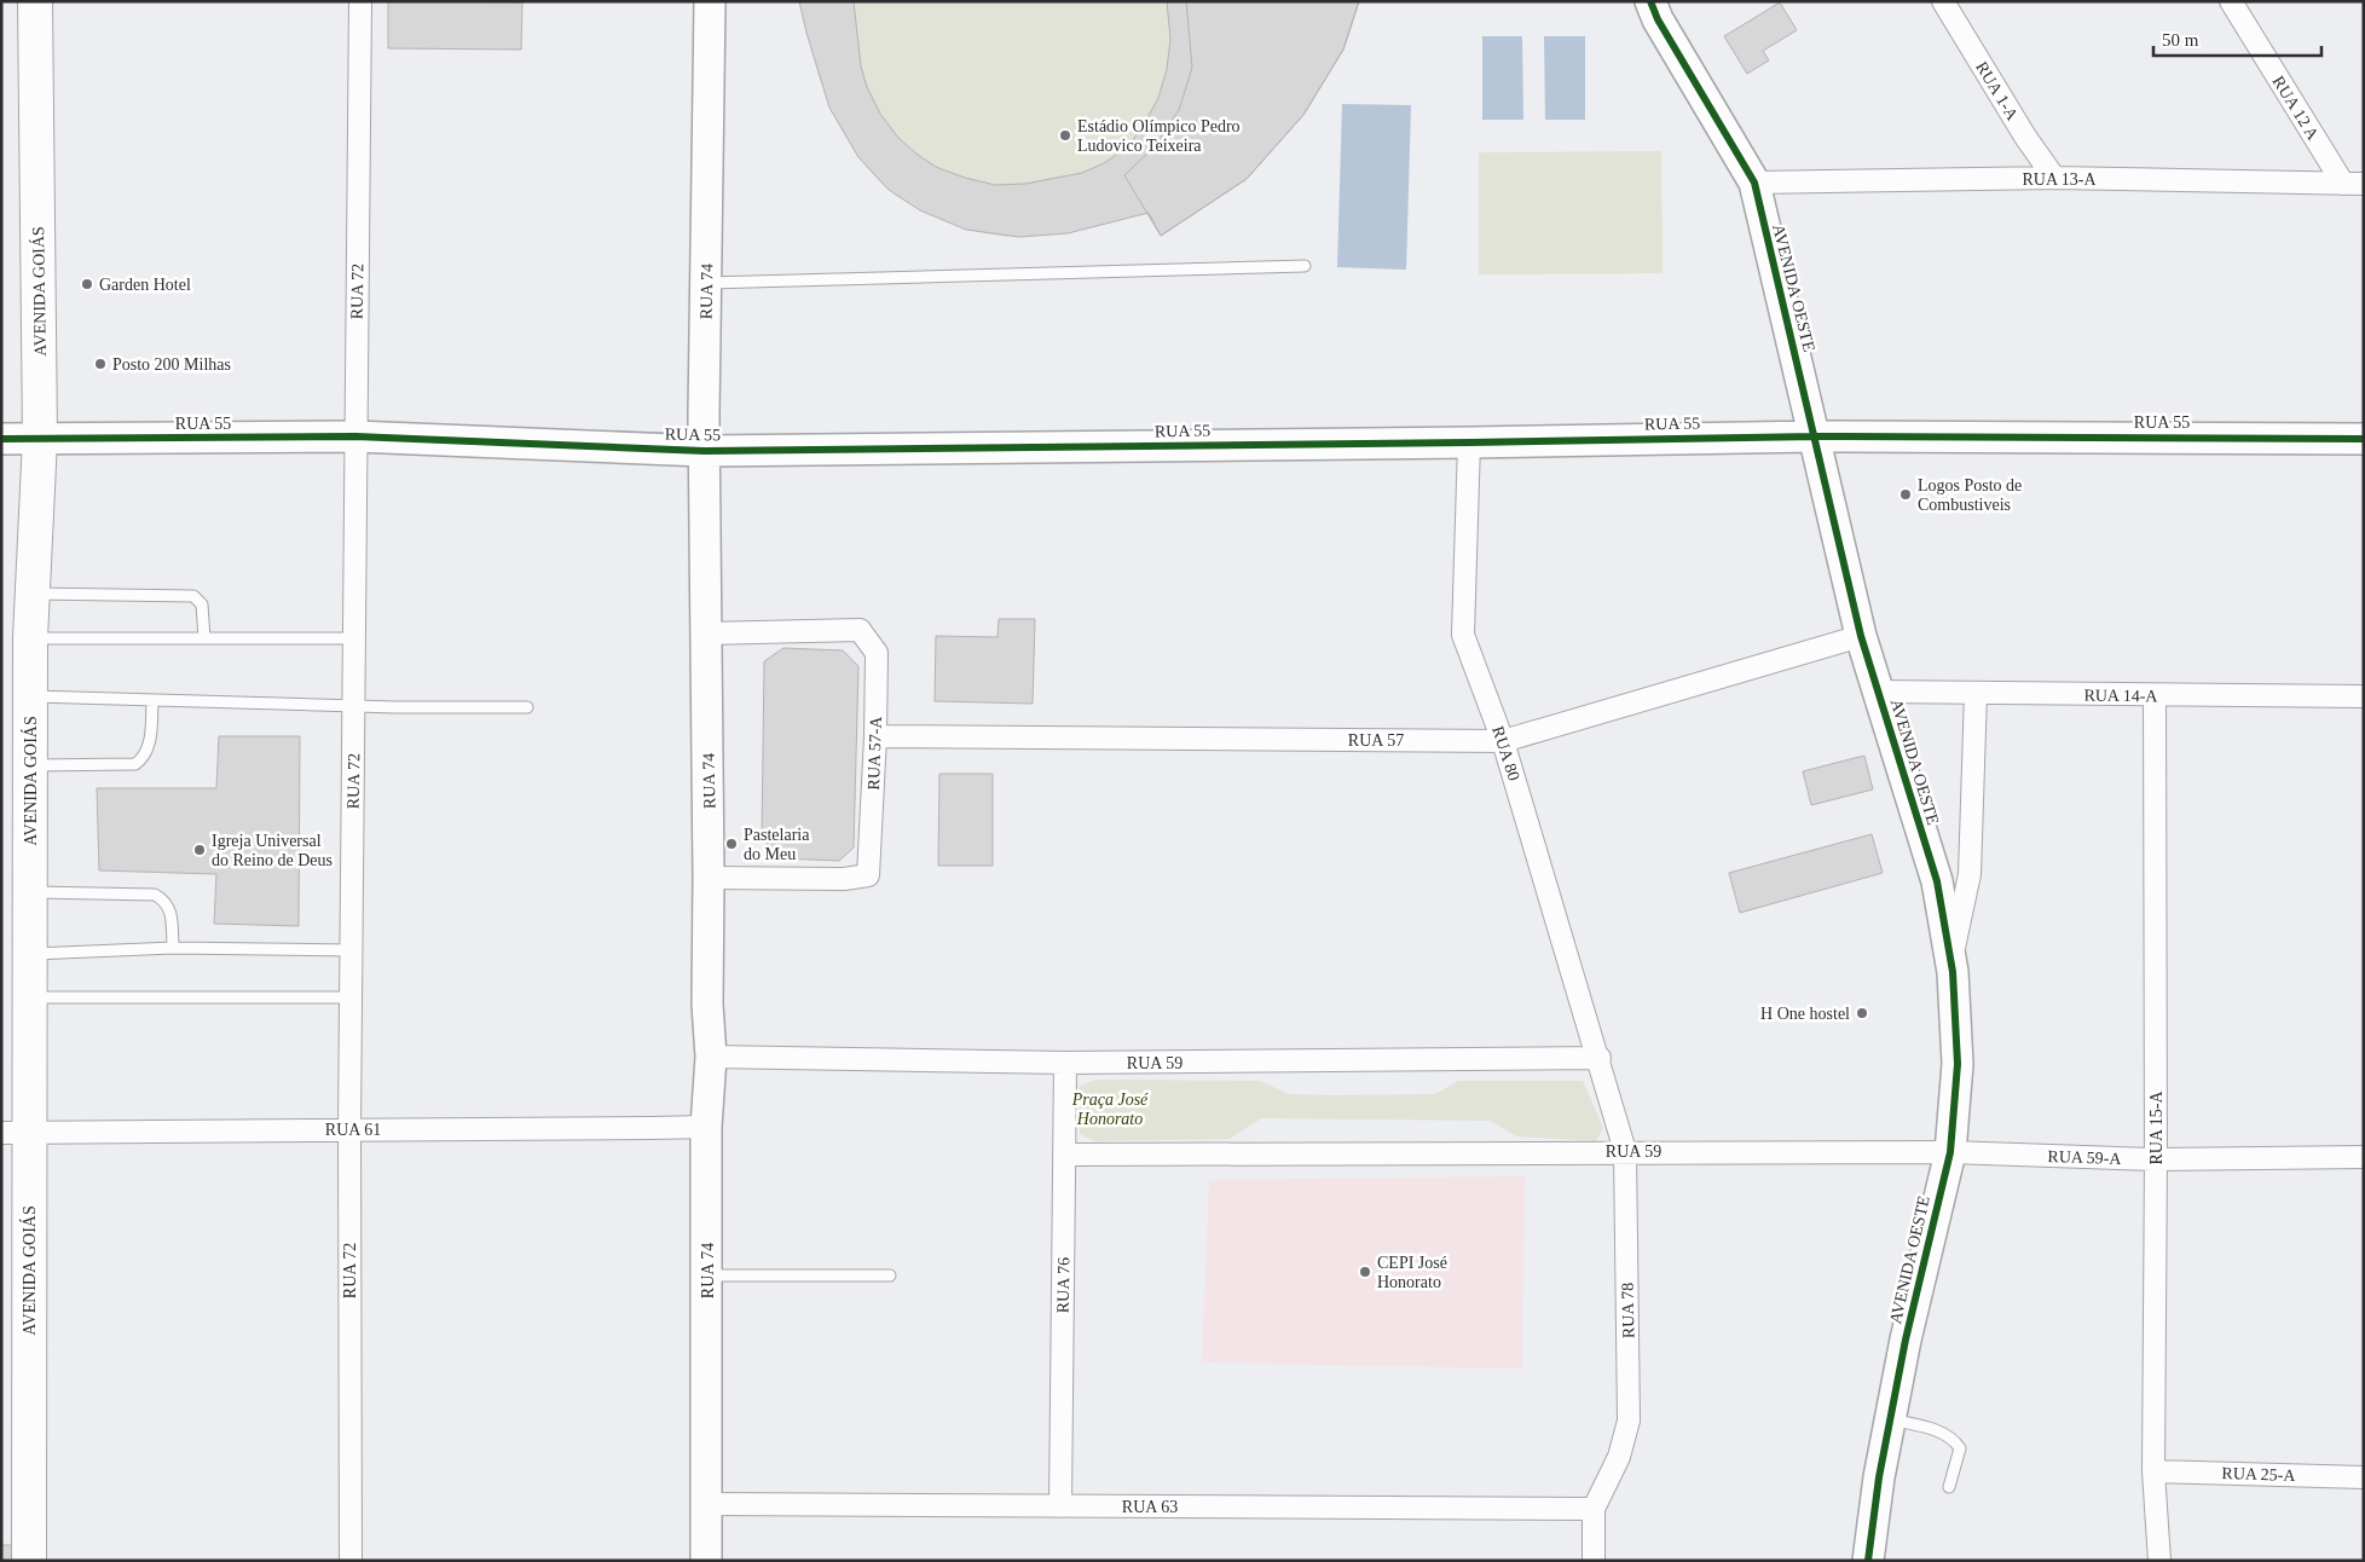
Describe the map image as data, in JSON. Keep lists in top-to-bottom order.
{
  "streets": {
    "main road": ["AVENIDA GOIÁS"],
    "street": [
      "RUA 1-A",
      "RUA 12 A",
      "RUA 13-A",
      "AVENIDA OESTE",
      "RUA 72",
      "RUA 74",
      "RUA 55",
      "RUA 14-A",
      "RUA 57",
      "RUA 57-A",
      "RUA 80",
      "RUA 59",
      "RUA 15-A",
      "RUA 61",
      "RUA 59-A",
      "RUA 76",
      "RUA 78",
      "RUA 25-A",
      "RUA 63"
    ]
  },
  "crossings": [
    ["RUA 1-A", "RUA 13-A"],
    ["RUA 12 A", "RUA 13-A"],
    ["RUA 13-A", "AVENIDA OESTE"],
    ["AVENIDA OESTE", "RUA 55"],
    ["AVENIDA OESTE", "RUA 14-A"],
    ["AVENIDA OESTE", "RUA 57"],
    ["AVENIDA OESTE", "RUA 59"],
    ["AVENIDA OESTE", "RUA 59-A"],
    ["AVENIDA GOIÁS", "RUA 55"],
    ["AVENIDA GOIÁS", "RUA 61"],
    ["RUA 72", "RUA 55"],
    ["RUA 72", "RUA 61"],
    ["RUA 74", "RUA 55"],
    ["RUA 74", "RUA 57-A"],
    ["RUA 74", "RUA 59"],
    ["RUA 74", "RUA 61"],
    ["RUA 74", "RUA 63"],
    ["RUA 55", "RUA 80"],
    ["RUA 14-A", "RUA 15-A"],
    ["RUA 57", "RUA 57-A"],
    ["RUA 57", "RUA 80"],
    ["RUA 80", "RUA 59"],
    ["RUA 80", "RUA 78"],
    ["RUA 59", "RUA 59-A"],
    ["RUA 59", "RUA 76"],
    ["RUA 59", "RUA 78"],
    ["RUA 15-A", "RUA 59-A"],
    ["RUA 15-A", "RUA 25-A"],
    ["RUA 76", "RUA 63"],
    ["RUA 78", "RUA 63"]
  ],
  "parks": ["Praça José Honorato"],
  "places": [
    "Estádio Olímpico Pedro Ludovico Teixeira",
    "Garden Hotel",
    "Posto 200 Milhas",
    "Logos Posto de Combustiveis",
    "Pastelaria do Meu",
    "Igreja Universal do Reino de Deus",
    "H One hostel",
    "CEPI José Honorato"
  ],
  "scale_bar": "50 m"
}
